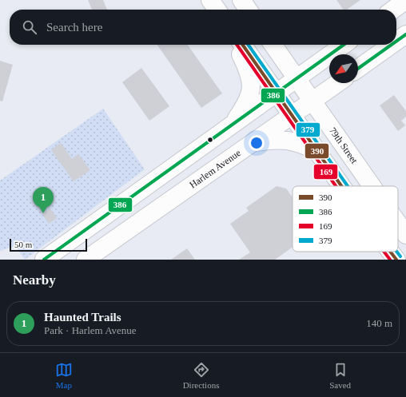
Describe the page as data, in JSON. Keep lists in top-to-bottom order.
{
  "streets": {
    "main road": ["79th Street", "Harlem Avenue"]
  },
  "crossings": [
    ["79th Street", "Harlem Avenue"]
  ],
  "lines": [
    "transit line 386",
    "transit line 390",
    "transit line 169",
    "transit line 379"
  ],
  "legend": [
    "390",
    "386",
    "169",
    "379"
  ],
  "scale_bar": "50 m",
  "north": "bottom left",
  "page": {
    "search": "Search here",
    "pins": "1",
    "scale": "50 m",
    "heading": "Nearby",
    "list": [
      {
        "mark": "1",
        "name": "Haunted Trails",
        "note": "Park · Harlem Avenue",
        "value": "140 m"
      }
    ],
    "nav": ["Map", "Directions", "Saved"]
  }
}
